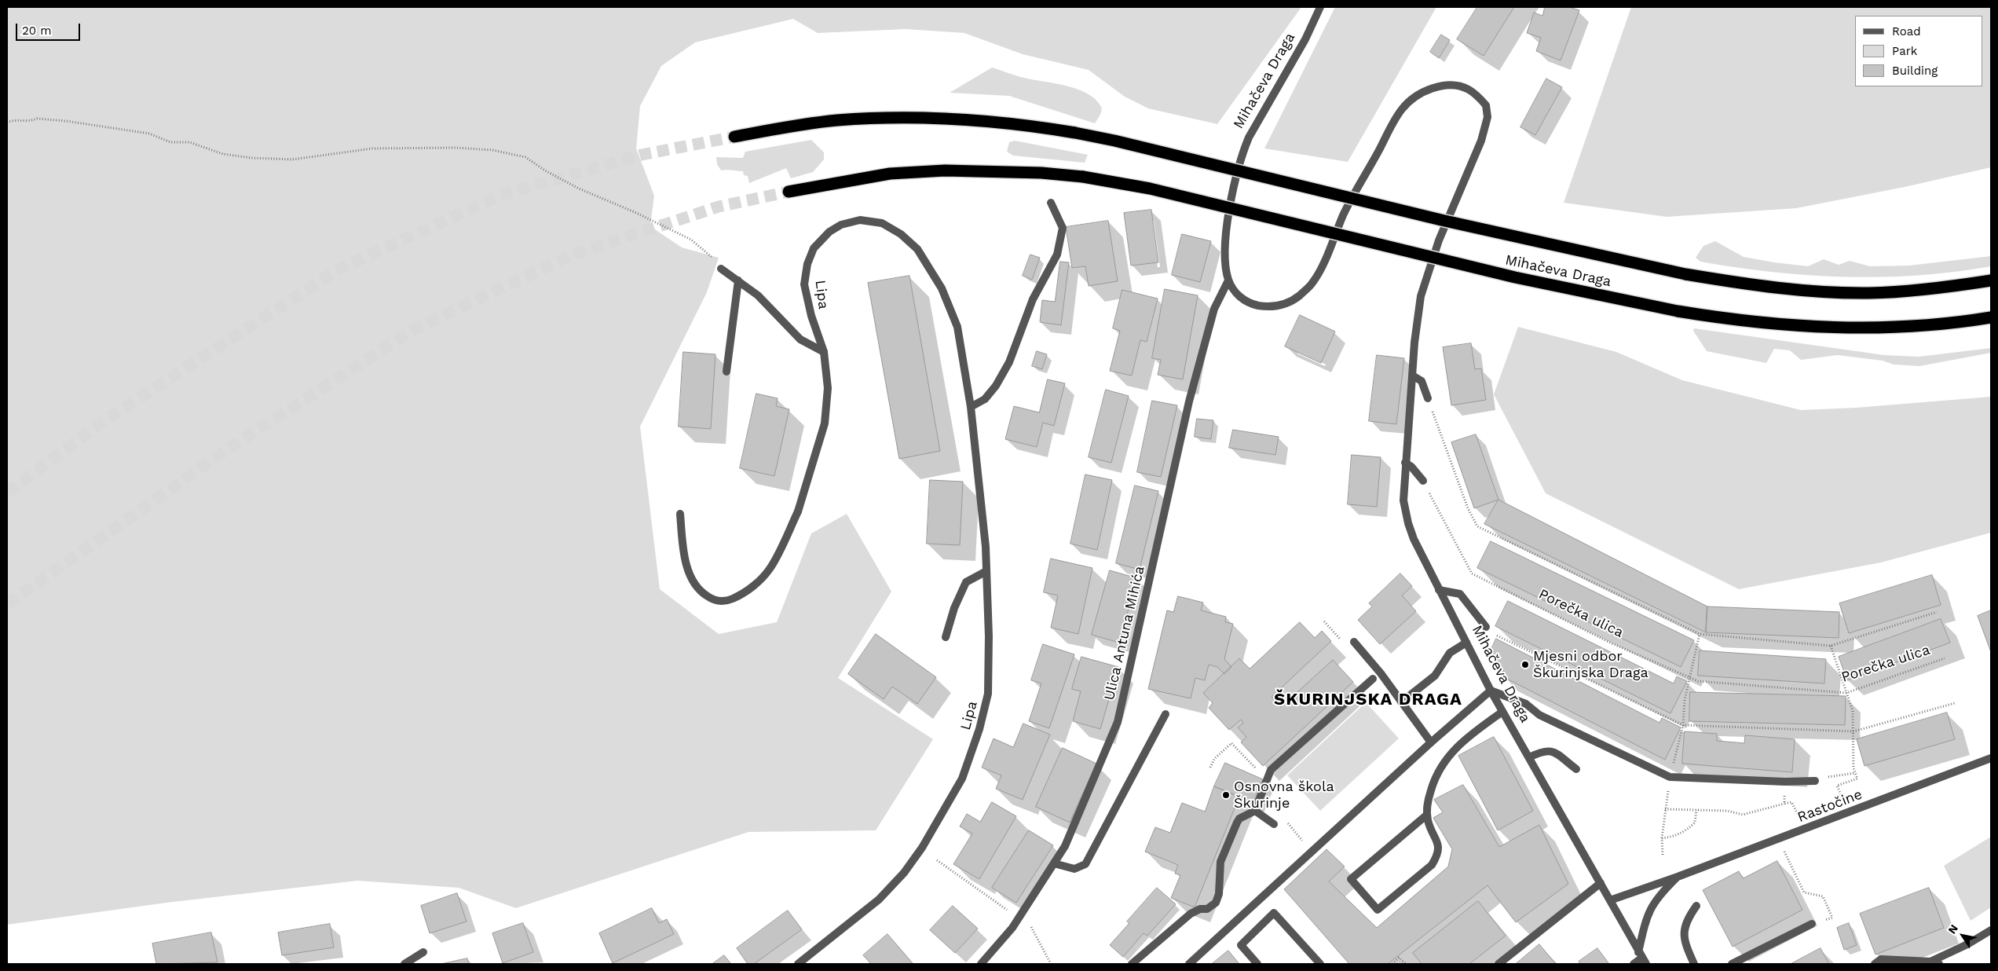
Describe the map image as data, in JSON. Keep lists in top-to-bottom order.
{
  "streets": {
    "highway": ["Mihačeva Draga"],
    "street": ["Lipa", "Ulica Antuna Mihića", "Rastočine"],
    "path": ["Porečka ulica"]
  },
  "crossings": [
    ["Mihačeva Draga", "Ulica Antuna Mihića"],
    ["Mihačeva Draga", "Rastočine"]
  ],
  "districts": ["ŠKURINJSKA DRAGA"],
  "places": ["Mjesni odbor Škurinjska Draga", "Osnovna škola Škurinje"],
  "legend": ["Road", "Park", "Building"],
  "scale_bar": "20 m",
  "north": "top left"
}
